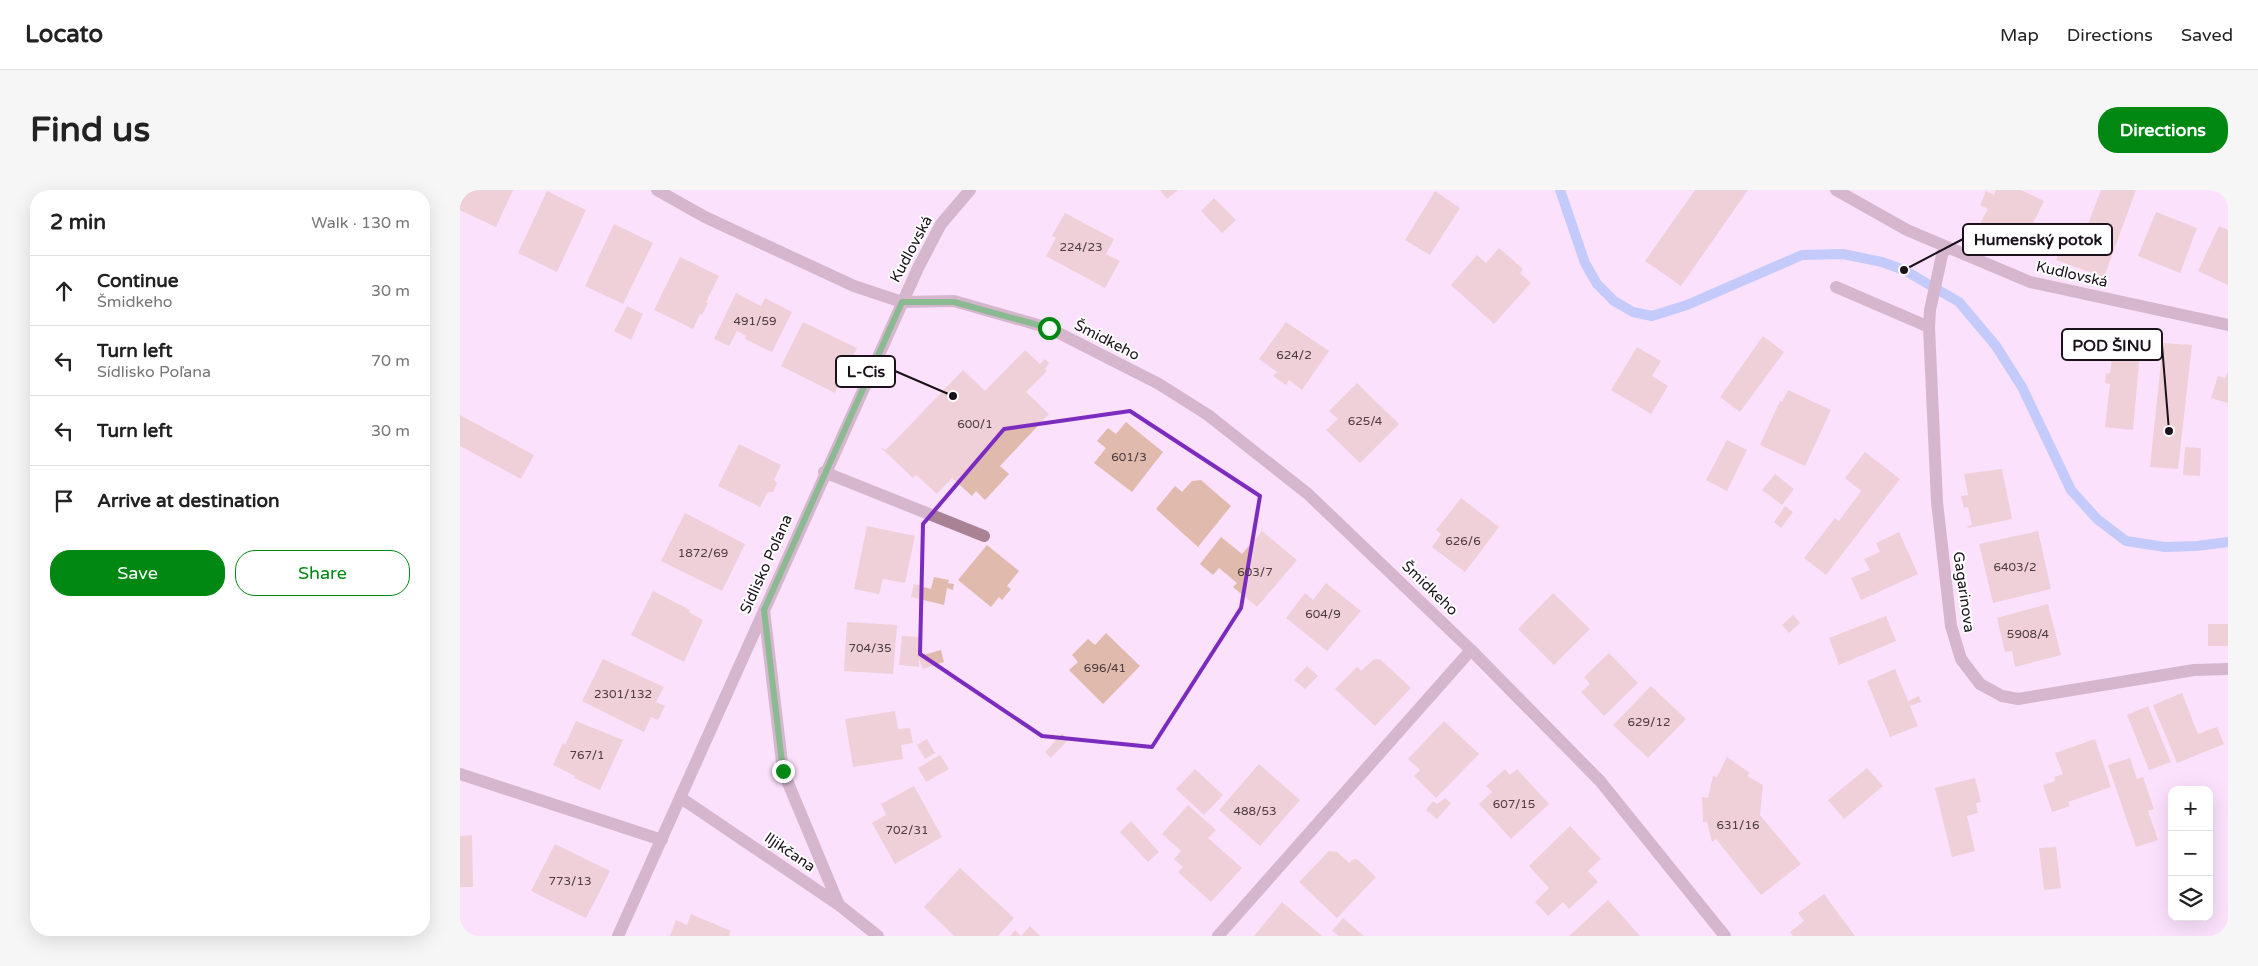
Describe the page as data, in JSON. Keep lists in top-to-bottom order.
{
  "streets": {
    "street": [
      "Kudlovská",
      "Šmidkeho",
      "Sídlisko Poľana",
      "Gagarinova",
      "Iljikčana"
    ]
  },
  "crossings": [
    ["Kudlovská", "Šmidkeho"],
    ["Kudlovská", "Sídlisko Poľana"],
    ["Kudlovská", "Gagarinova"],
    ["Šmidkeho", "Sídlisko Poľana"],
    ["Sídlisko Poľana", "Iljikčana"]
  ],
  "places": ["Humenský potok", "L-Cis", "POD ŠINU"],
  "house_numbers": [
    "224/23",
    "491/59",
    "624/2",
    "625/4",
    "600/1",
    "601/3",
    "626/6",
    "1872/69",
    "6403/2",
    "603/7",
    "604/9",
    "5908/4",
    "704/35",
    "696/41",
    "2301/132",
    "629/12",
    "767/1",
    "607/15",
    "488/53",
    "631/16",
    "702/31",
    "773/13"
  ],
  "page": {
    "header": "Locato",
    "nav": ["Map", "Directions", "Saved"],
    "buttons": [
      "Directions",
      ["Save", "Share"]
    ],
    "title": "Find us",
    "heading": ["2 min", "Walk · 130 m"],
    "list": [
      ["Continue", "Šmidkeho", "30 m"],
      ["Turn left", "Sídlisko Poľana", "70 m"],
      ["Turn left", "30 m"],
      "Arrive at destination"
    ],
    "map_buttons": ["+", "−"]
  }
}
